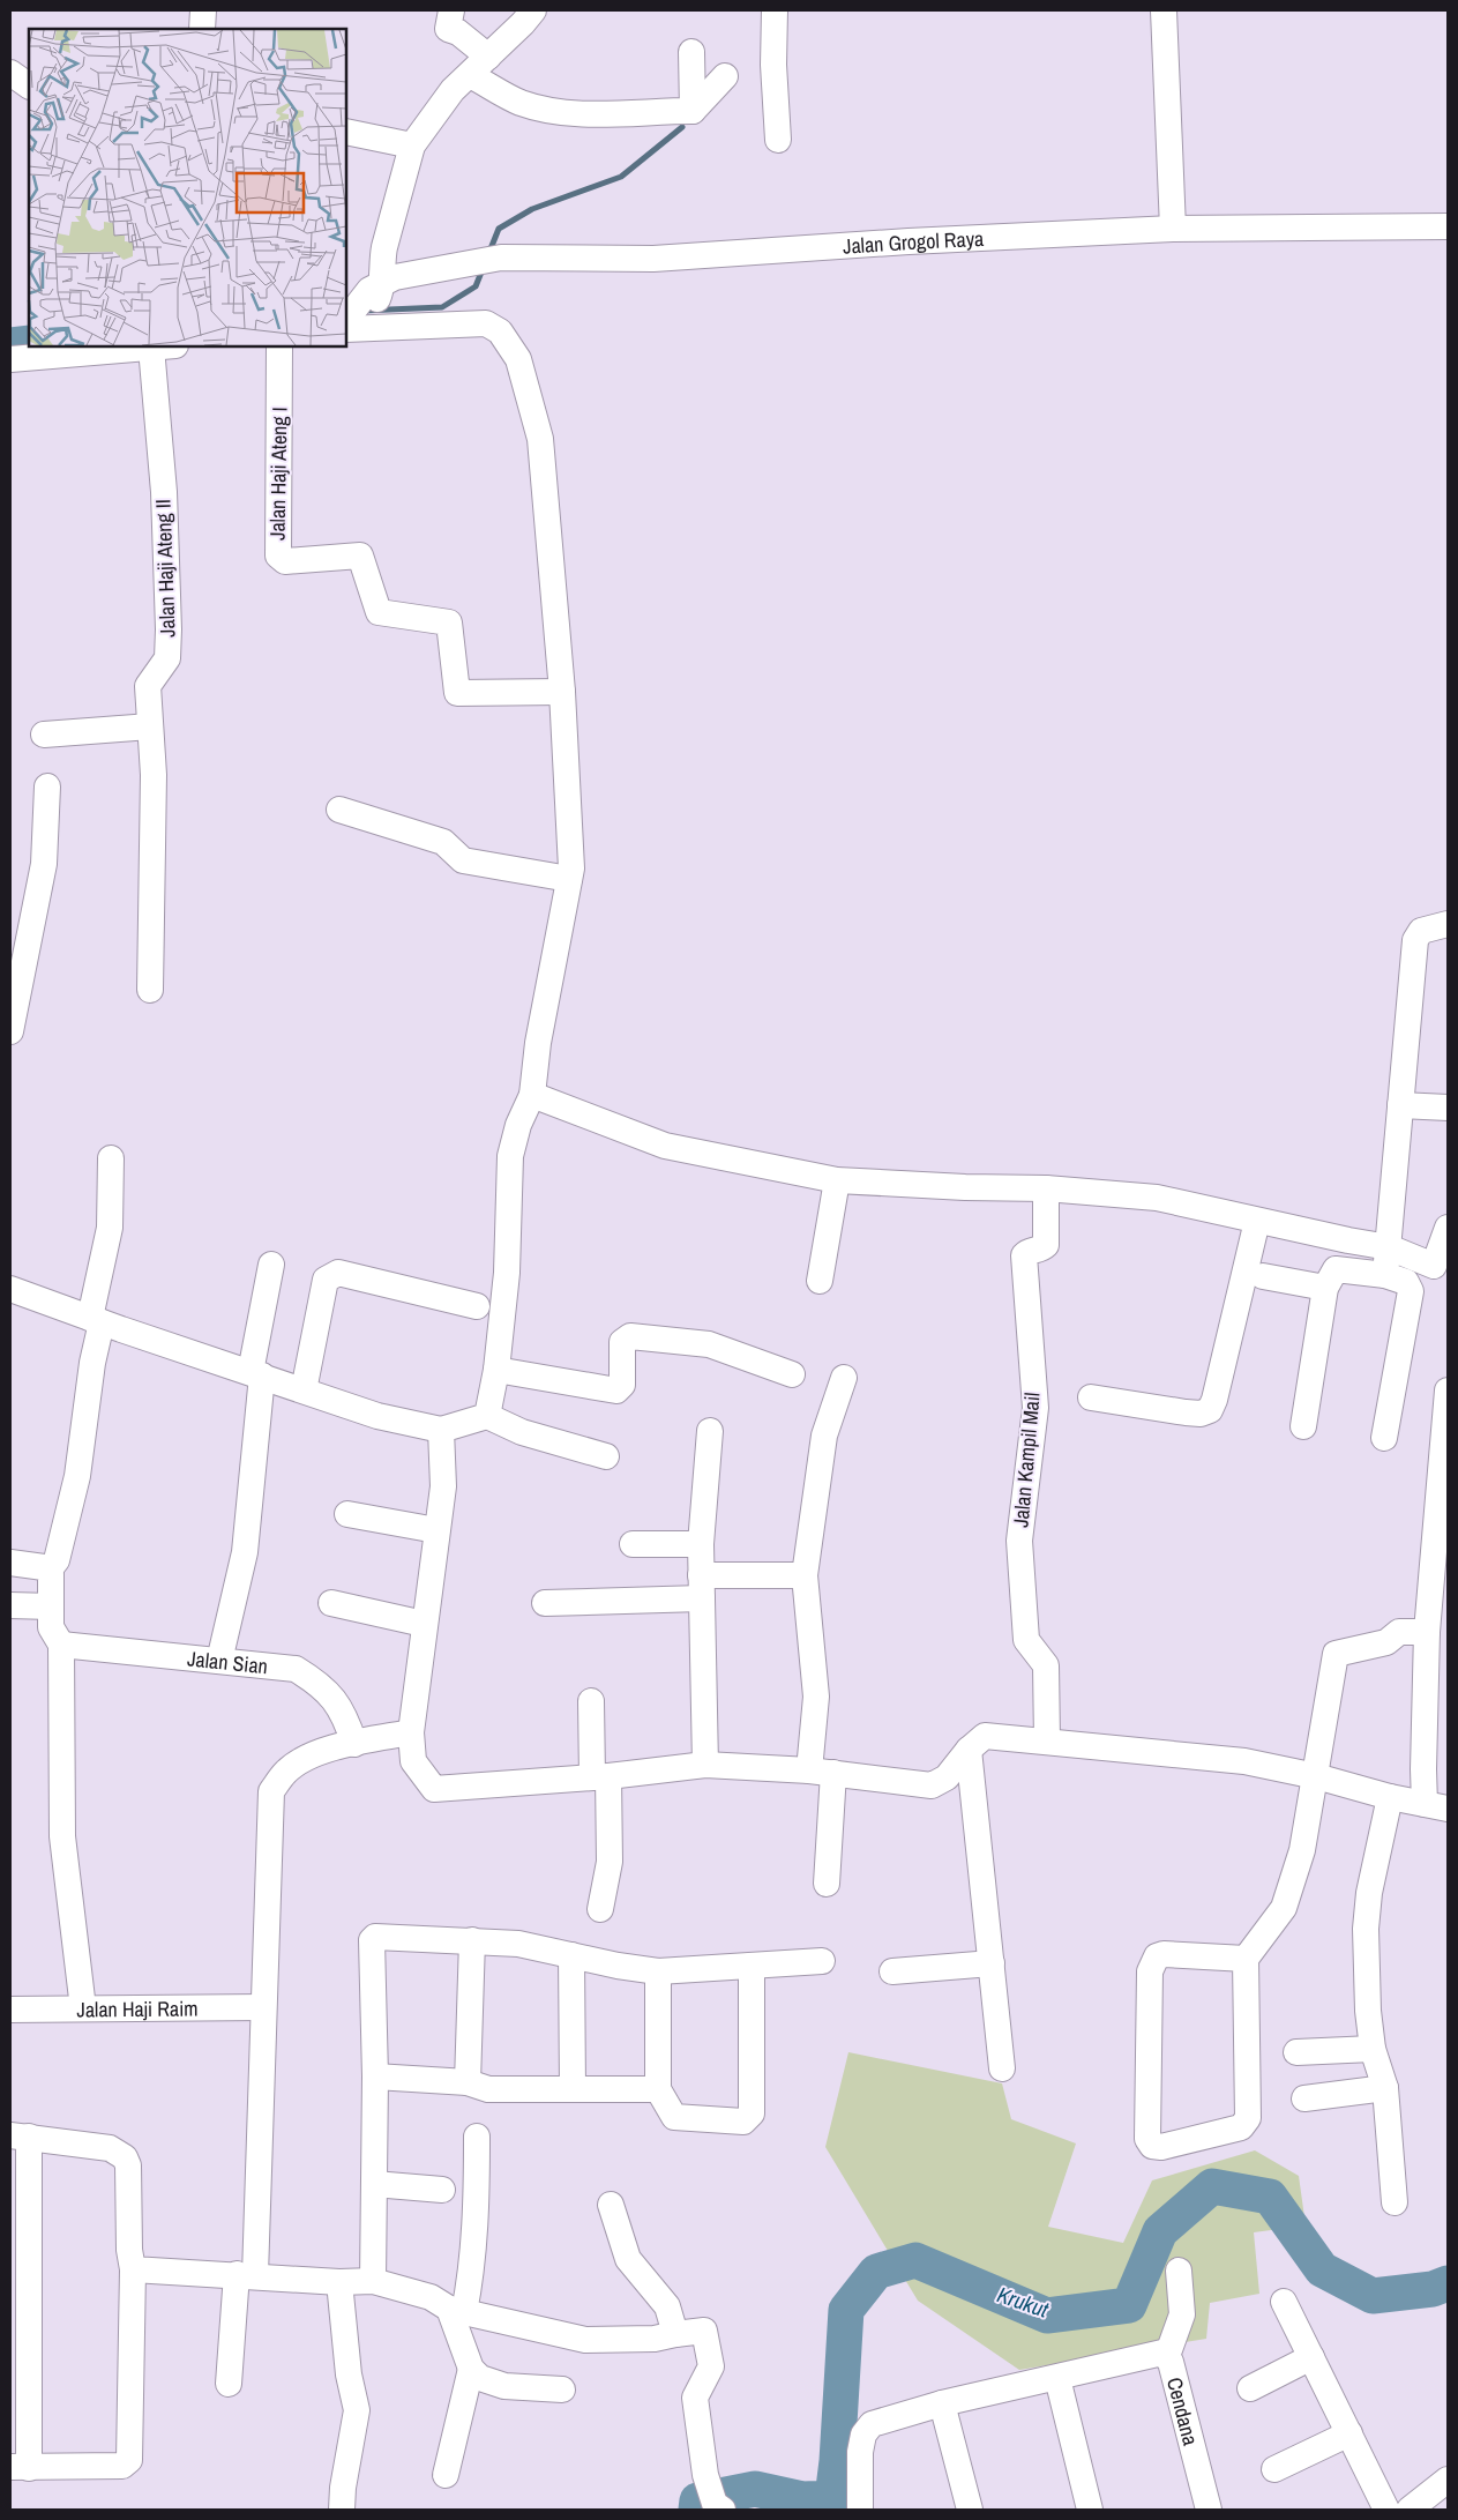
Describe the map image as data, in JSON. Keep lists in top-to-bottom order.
{
  "streets": {
    "street": [
      "Jalan Grogol Raya",
      "Jalan Haji Ateng I",
      "Jalan Haji Ateng II",
      "Jalan Kampil Mail",
      "Jalan Sian",
      "Jalan Haji Raim",
      "Cendana"
    ]
  },
  "water": ["Krukut"]
}
